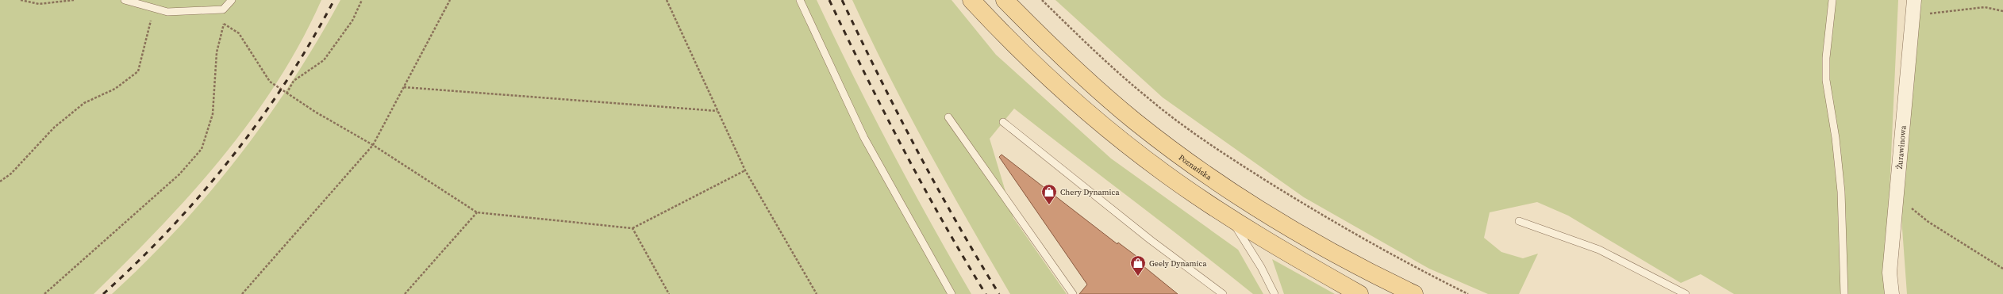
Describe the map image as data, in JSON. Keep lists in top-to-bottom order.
{
  "streets": {
    "main road": ["Poznańska"],
    "street": ["Żurawinowa"]
  },
  "places": {
    "shop": ["Chery Dynamica", "Geely Dynamica"]
  }
}
